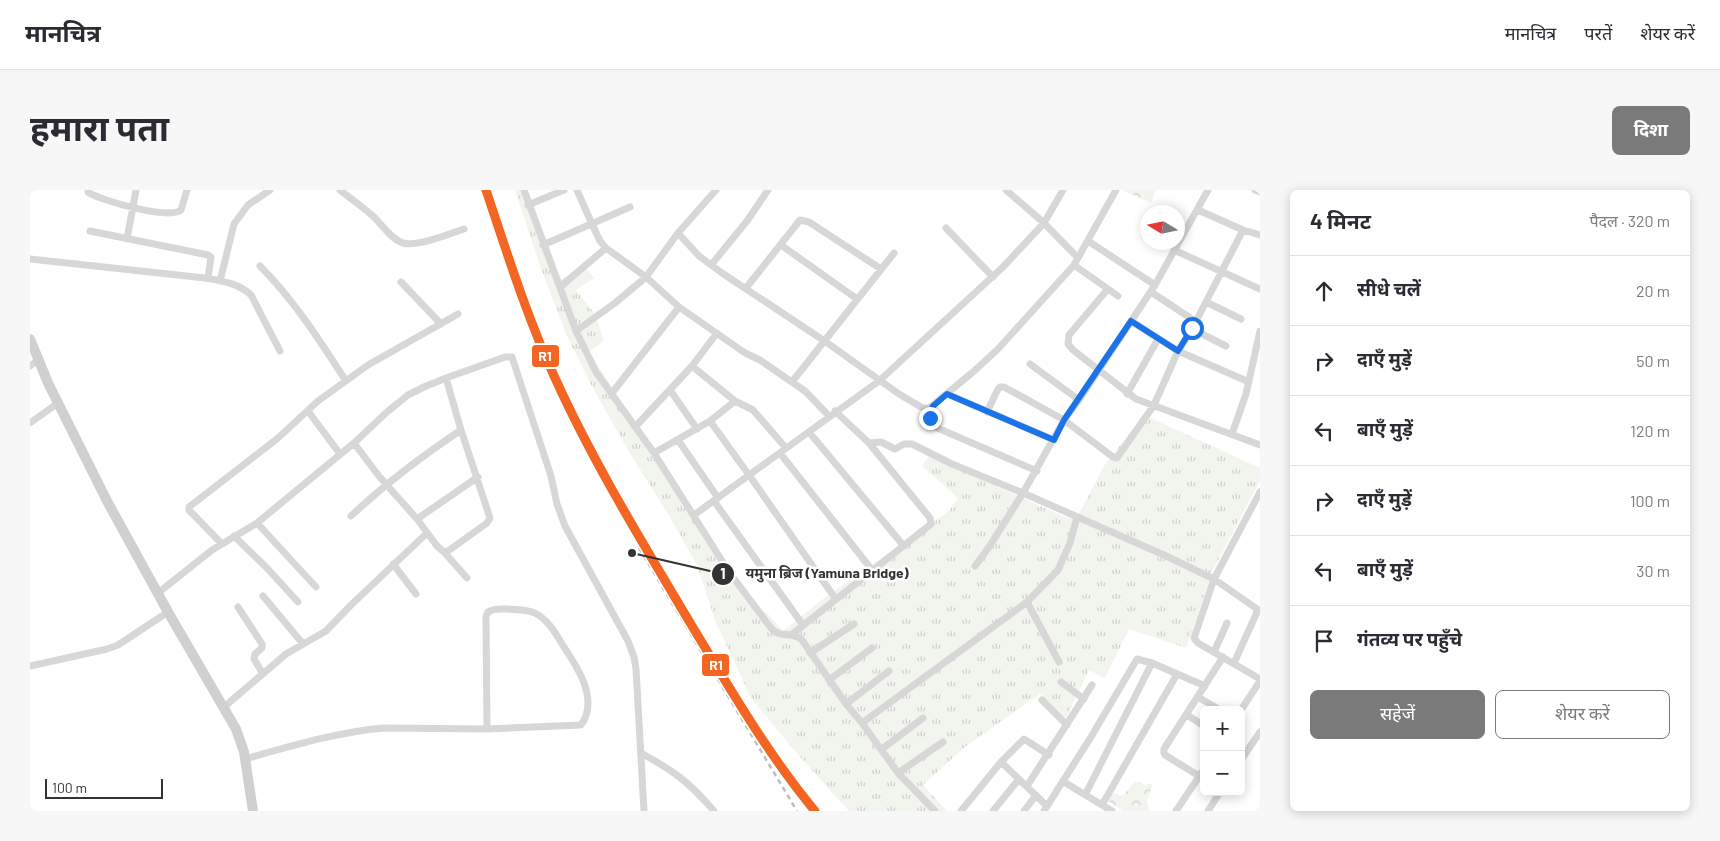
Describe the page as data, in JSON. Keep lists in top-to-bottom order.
{
  "places": ["यमुना ब्रिज (Yamuna Bridge)"],
  "lines": ["transit line R1"],
  "scale_bar": "100 m",
  "north": "left",
  "page": {
    "header": "मानचित्र",
    "nav": ["मानचित्र", "परतें", "शेयर करें"],
    "title": "हमारा पता",
    "buttons": [
      "दिशा",
      ["सहेजें", "शेयर करें"]
    ],
    "heading": ["4 मिनट", "पैदल · 320 m"],
    "list": [
      ["सीधे चलें", "20 m"],
      ["दाएँ मुड़ें", "50 m"],
      ["बाएँ मुड़ें", "120 m"],
      ["दाएँ मुड़ें", "100 m"],
      ["बाएँ मुड़ें", "30 m"],
      "गंतव्य पर पहुँचे"
    ],
    "map_buttons": ["+", "−"],
    "scale": "100 m"
  }
}
